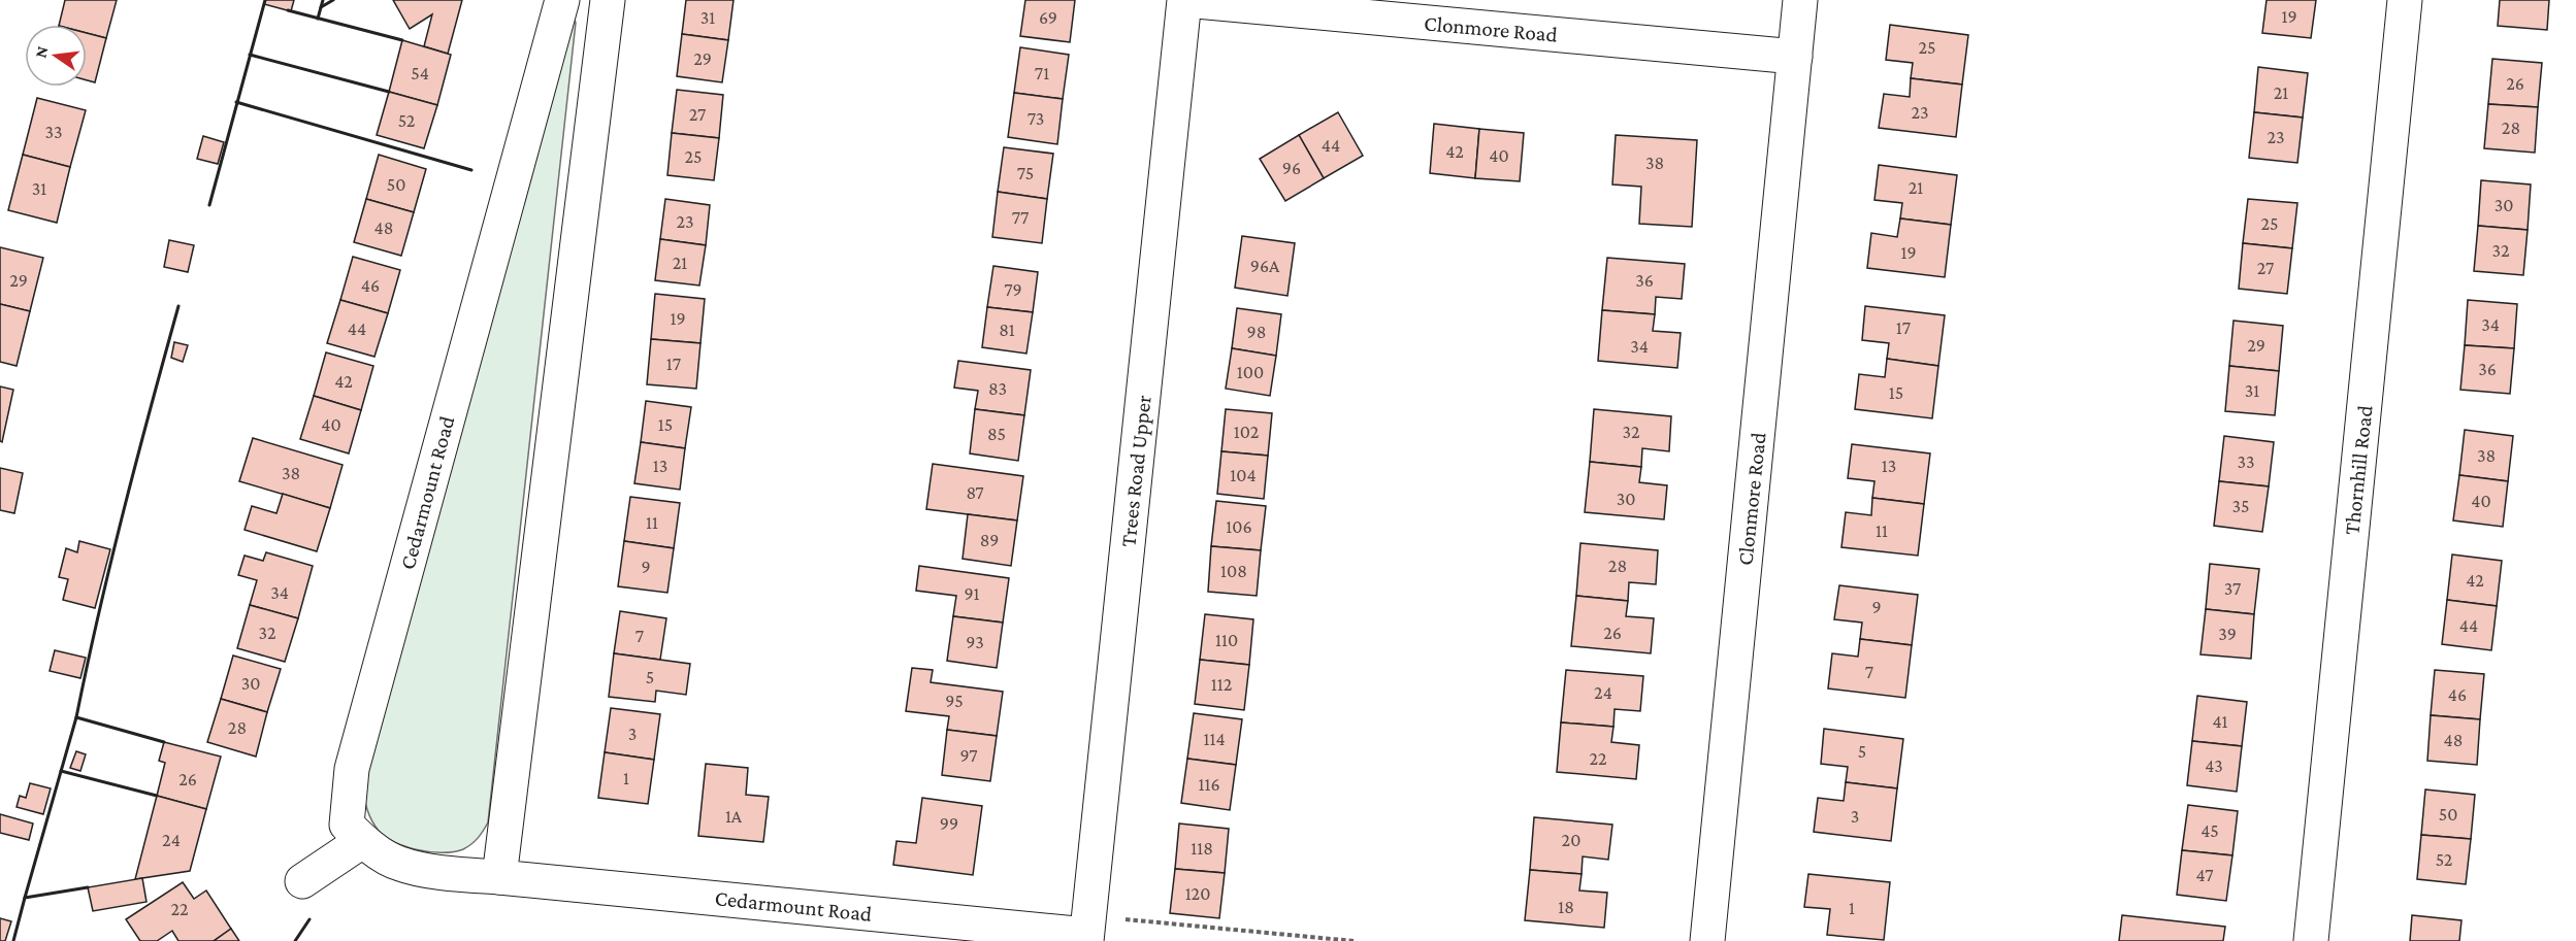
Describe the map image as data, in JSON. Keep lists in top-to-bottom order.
{
  "streets": {
    "street": [
      "Clonmore Road",
      "Thornhill Road",
      "Trees Road Upper",
      "Cedarmount Road"
    ]
  },
  "crossings": [
    ["Clonmore Road", "Trees Road Upper"],
    ["Trees Road Upper", "Cedarmount Road"]
  ],
  "house_numbers": [
    "19",
    "31",
    "69",
    "25",
    "29",
    "54",
    "71",
    "26",
    "21",
    "23",
    "27",
    "73",
    "52",
    "28",
    "33",
    "23",
    "44",
    "42",
    "40",
    "25",
    "38",
    "96",
    "75",
    "50",
    "21",
    "31",
    "30",
    "77",
    "23",
    "25",
    "48",
    "32",
    "19",
    "21",
    "96A",
    "27",
    "29",
    "36",
    "46",
    "79",
    "19",
    "34",
    "17",
    "44",
    "81",
    "98",
    "29",
    "34",
    "17",
    "36",
    "100",
    "42",
    "83",
    "31",
    "15",
    "40",
    "15",
    "102",
    "32",
    "85",
    "38",
    "33",
    "13",
    "13",
    "38",
    "104",
    "87",
    "30",
    "40",
    "35",
    "11",
    "106",
    "11",
    "89",
    "28",
    "9",
    "108",
    "42",
    "37",
    "34",
    "91",
    "9",
    "44",
    "32",
    "26",
    "39",
    "7",
    "110",
    "93",
    "7",
    "5",
    "30",
    "112",
    "24",
    "46",
    "95",
    "41",
    "28",
    "3",
    "114",
    "48",
    "5",
    "97",
    "22",
    "43",
    "1",
    "26",
    "116",
    "50",
    "1A",
    "3",
    "99",
    "45",
    "24",
    "20",
    "118",
    "52",
    "47",
    "120",
    "18",
    "1",
    "22"
  ],
  "north": "left"
}
